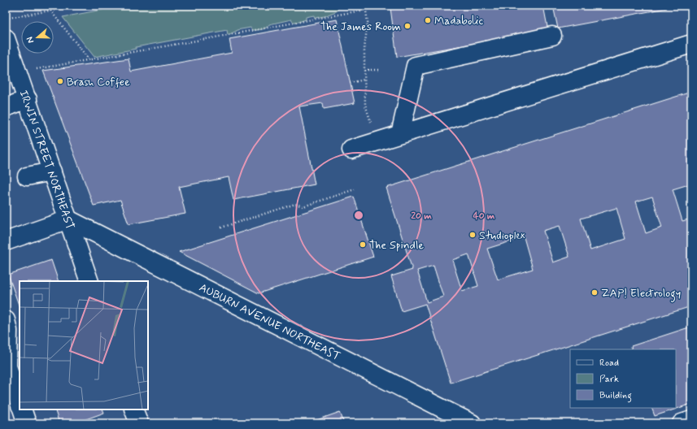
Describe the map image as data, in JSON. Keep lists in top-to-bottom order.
{
  "streets": {
    "street": ["IRWIN STREET NORTHEAST", "AUBURN AVENUE NORTHEAST"]
  },
  "crossings": [
    ["IRWIN STREET NORTHEAST", "AUBURN AVENUE NORTHEAST"]
  ],
  "places": [
    "Madabolic",
    "The James Room",
    "Brash Coffee",
    "Studioplex",
    "The Spindle",
    "ZAP! Electrology"
  ],
  "legend": ["Road", "Park", "Building"],
  "north": "left",
  "rings": ["20 m", "40 m"]
}
